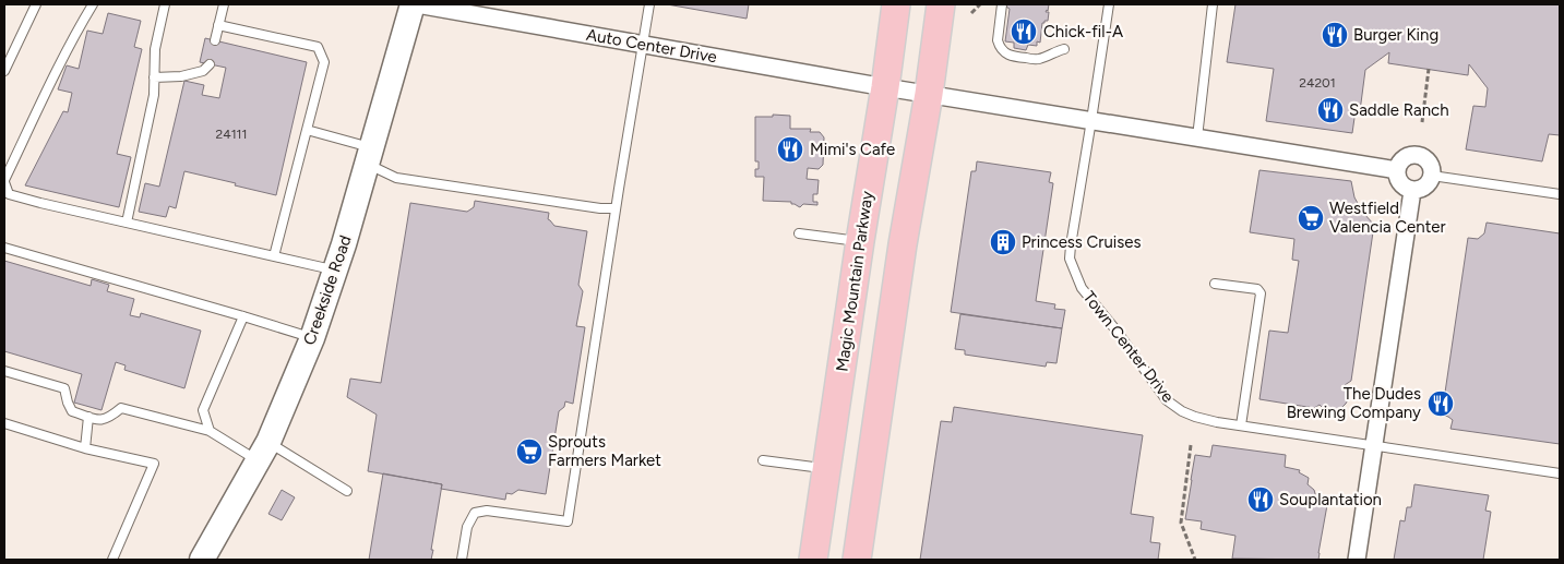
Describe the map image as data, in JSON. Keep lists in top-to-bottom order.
{
  "streets": {
    "main road": ["Magic Mountain Parkway"],
    "street": ["Auto Center Drive", "Creekside Road"],
    "lane": ["Town Center Drive"]
  },
  "crossings": [
    ["Auto Center Drive", "Magic Mountain Parkway"]
  ],
  "places": {
    "restaurant": [
      "Chick-fil-A",
      "Burger King",
      "Saddle Ranch",
      "Mimi's Cafe",
      "The Dudes Brewing Company",
      "Souplantation"
    ],
    "supermarket": ["Westfield Valencia Center", "Sprouts Farmers Market"],
    "building": ["Princess Cruises"]
  },
  "house_numbers": ["24201", "24111"]
}
